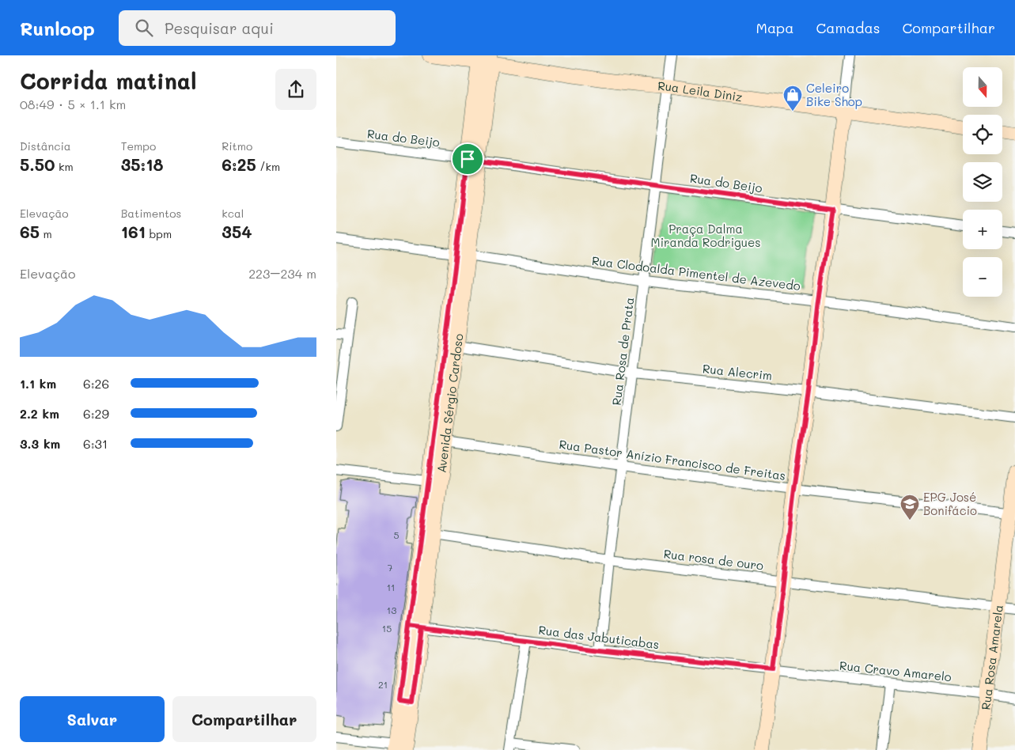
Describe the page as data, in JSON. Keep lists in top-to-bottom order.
{
  "streets": {
    "street": [
      "Rua Leila Diniz",
      "Rua do Beijo",
      "Rua Clodoalda Pimentel de Azevedo",
      "Rua Rosa de Prata",
      "Rua Alecrim",
      "Avenida Sérgio Cardoso",
      "Rua Pastor Anízio Francisco de Freitas",
      "Rua rosa de ouro",
      "Rua das Jabuticabas",
      "Rua Rosa Amarela",
      "Rua Cravo Amarelo"
    ]
  },
  "crossings": [
    ["Rua Leila Diniz", "Rua Rosa de Prata"],
    ["Rua Leila Diniz", "Avenida Sérgio Cardoso"],
    ["Rua do Beijo", "Rua Rosa de Prata"],
    ["Rua do Beijo", "Avenida Sérgio Cardoso"],
    ["Rua Clodoalda Pimentel de Azevedo", "Rua Rosa de Prata"],
    ["Rua Clodoalda Pimentel de Azevedo", "Avenida Sérgio Cardoso"],
    ["Rua Rosa de Prata", "Rua Alecrim"],
    ["Rua Rosa de Prata", "Rua Pastor Anízio Francisco de Freitas"],
    ["Rua Rosa de Prata", "Rua rosa de ouro"],
    ["Rua Rosa de Prata", "Rua das Jabuticabas"],
    ["Rua Alecrim", "Avenida Sérgio Cardoso"],
    ["Avenida Sérgio Cardoso", "Rua Pastor Anízio Francisco de Freitas"],
    ["Avenida Sérgio Cardoso", "Rua rosa de ouro"],
    ["Avenida Sérgio Cardoso", "Rua das Jabuticabas"],
    ["Rua Pastor Anízio Francisco de Freitas", "Rua Rosa Amarela"],
    ["Rua rosa de ouro", "Rua Rosa Amarela"],
    ["Rua das Jabuticabas", "Rua Cravo Amarelo"],
    ["Rua Rosa Amarela", "Rua Cravo Amarelo"]
  ],
  "parks": ["Praça Dalma Miranda Rodrigues"],
  "places": {
    "shop": ["Celeiro Bike Shop"],
    "school or university": ["EPG José Bonifácio"]
  },
  "house_numbers": [
    "5",
    "7",
    "11",
    "13",
    "15",
    "21"
  ],
  "north": "bottom",
  "page": {
    "header": "Runloop",
    "search": "Pesquisar aqui",
    "nav": ["Mapa", "Camadas", "Compartilhar"],
    "heading": ["Corrida matinal", "08:49 · 5 × 1.1 km"],
    "map_buttons": ["+", "−"],
    "stats": [
      ["Distância", "5.50 km"],
      ["Tempo", "35:18"],
      ["Ritmo", "6:25 /km"],
      ["Elevação", "65 m"],
      ["Batimentos", "161 bpm"],
      ["kcal", "354"]
    ],
    "chart": ["Elevação", "223–234 m"],
    "list": [
      {
        "name": "1.1 km",
        "note": "6:26"
      },
      {
        "name": "2.2 km",
        "note": "6:29"
      },
      {
        "name": "3.3 km",
        "note": "6:31"
      }
    ],
    "buttons": ["Salvar", "Compartilhar"]
  }
}
